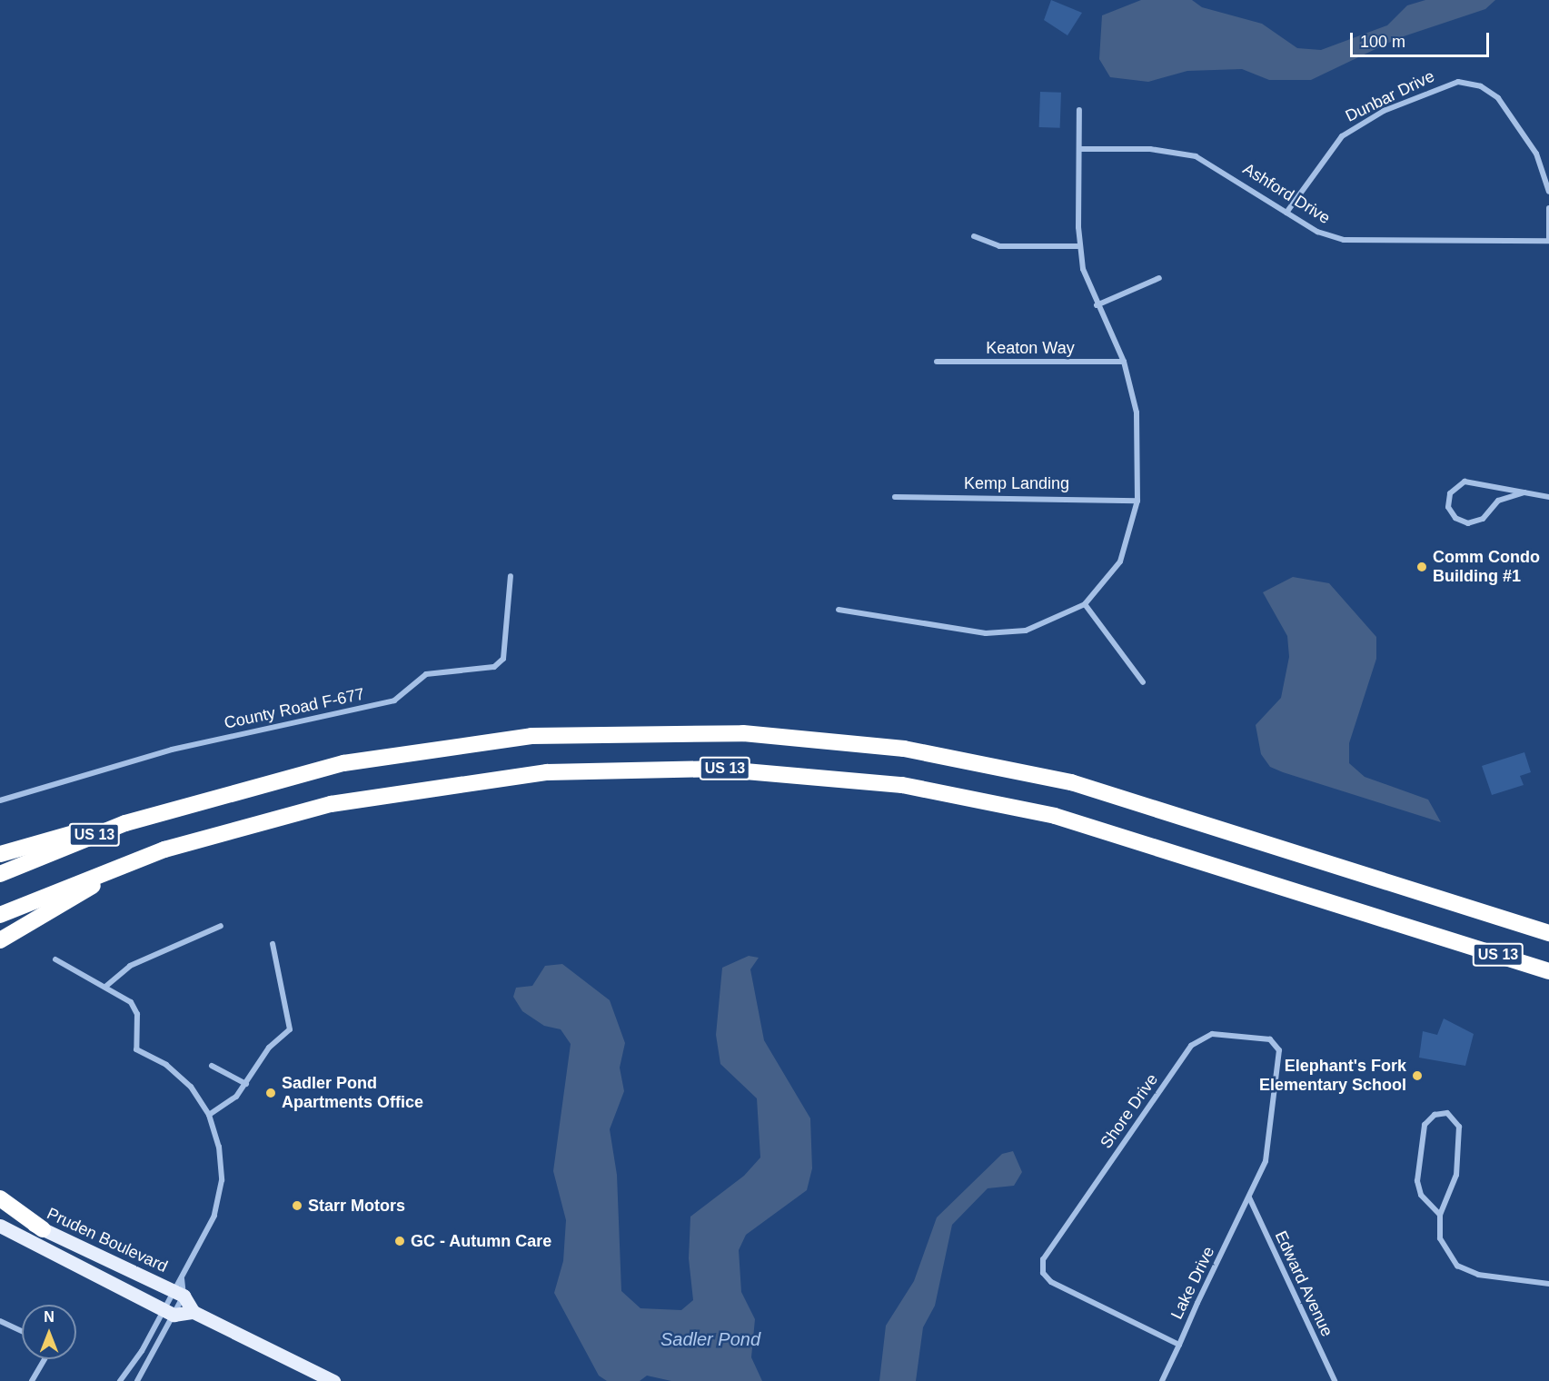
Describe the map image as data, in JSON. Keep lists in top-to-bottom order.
{
  "streets": {
    "highway": ["US 13"],
    "main road": ["Pruden Boulevard"],
    "street": [
      "Dunbar Drive",
      "Ashford Drive",
      "Keaton Way",
      "Kemp Landing",
      "County Road F-677",
      "Shore Drive",
      "Lake Drive",
      "Edward Avenue"
    ]
  },
  "crossings": [
    ["Dunbar Drive", "Ashford Drive"],
    ["Shore Drive", "Lake Drive"],
    ["Shore Drive", "Edward Avenue"],
    ["Lake Drive", "Edward Avenue"]
  ],
  "water": ["Sadler Pond"],
  "places": [
    "Comm Condo Building #1",
    "Elephant's Fork Elementary School",
    "Sadler Pond Apartments Office",
    "Starr Motors",
    "GC - Autumn Care"
  ],
  "scale_bar": "100 m",
  "north": "top"
}
